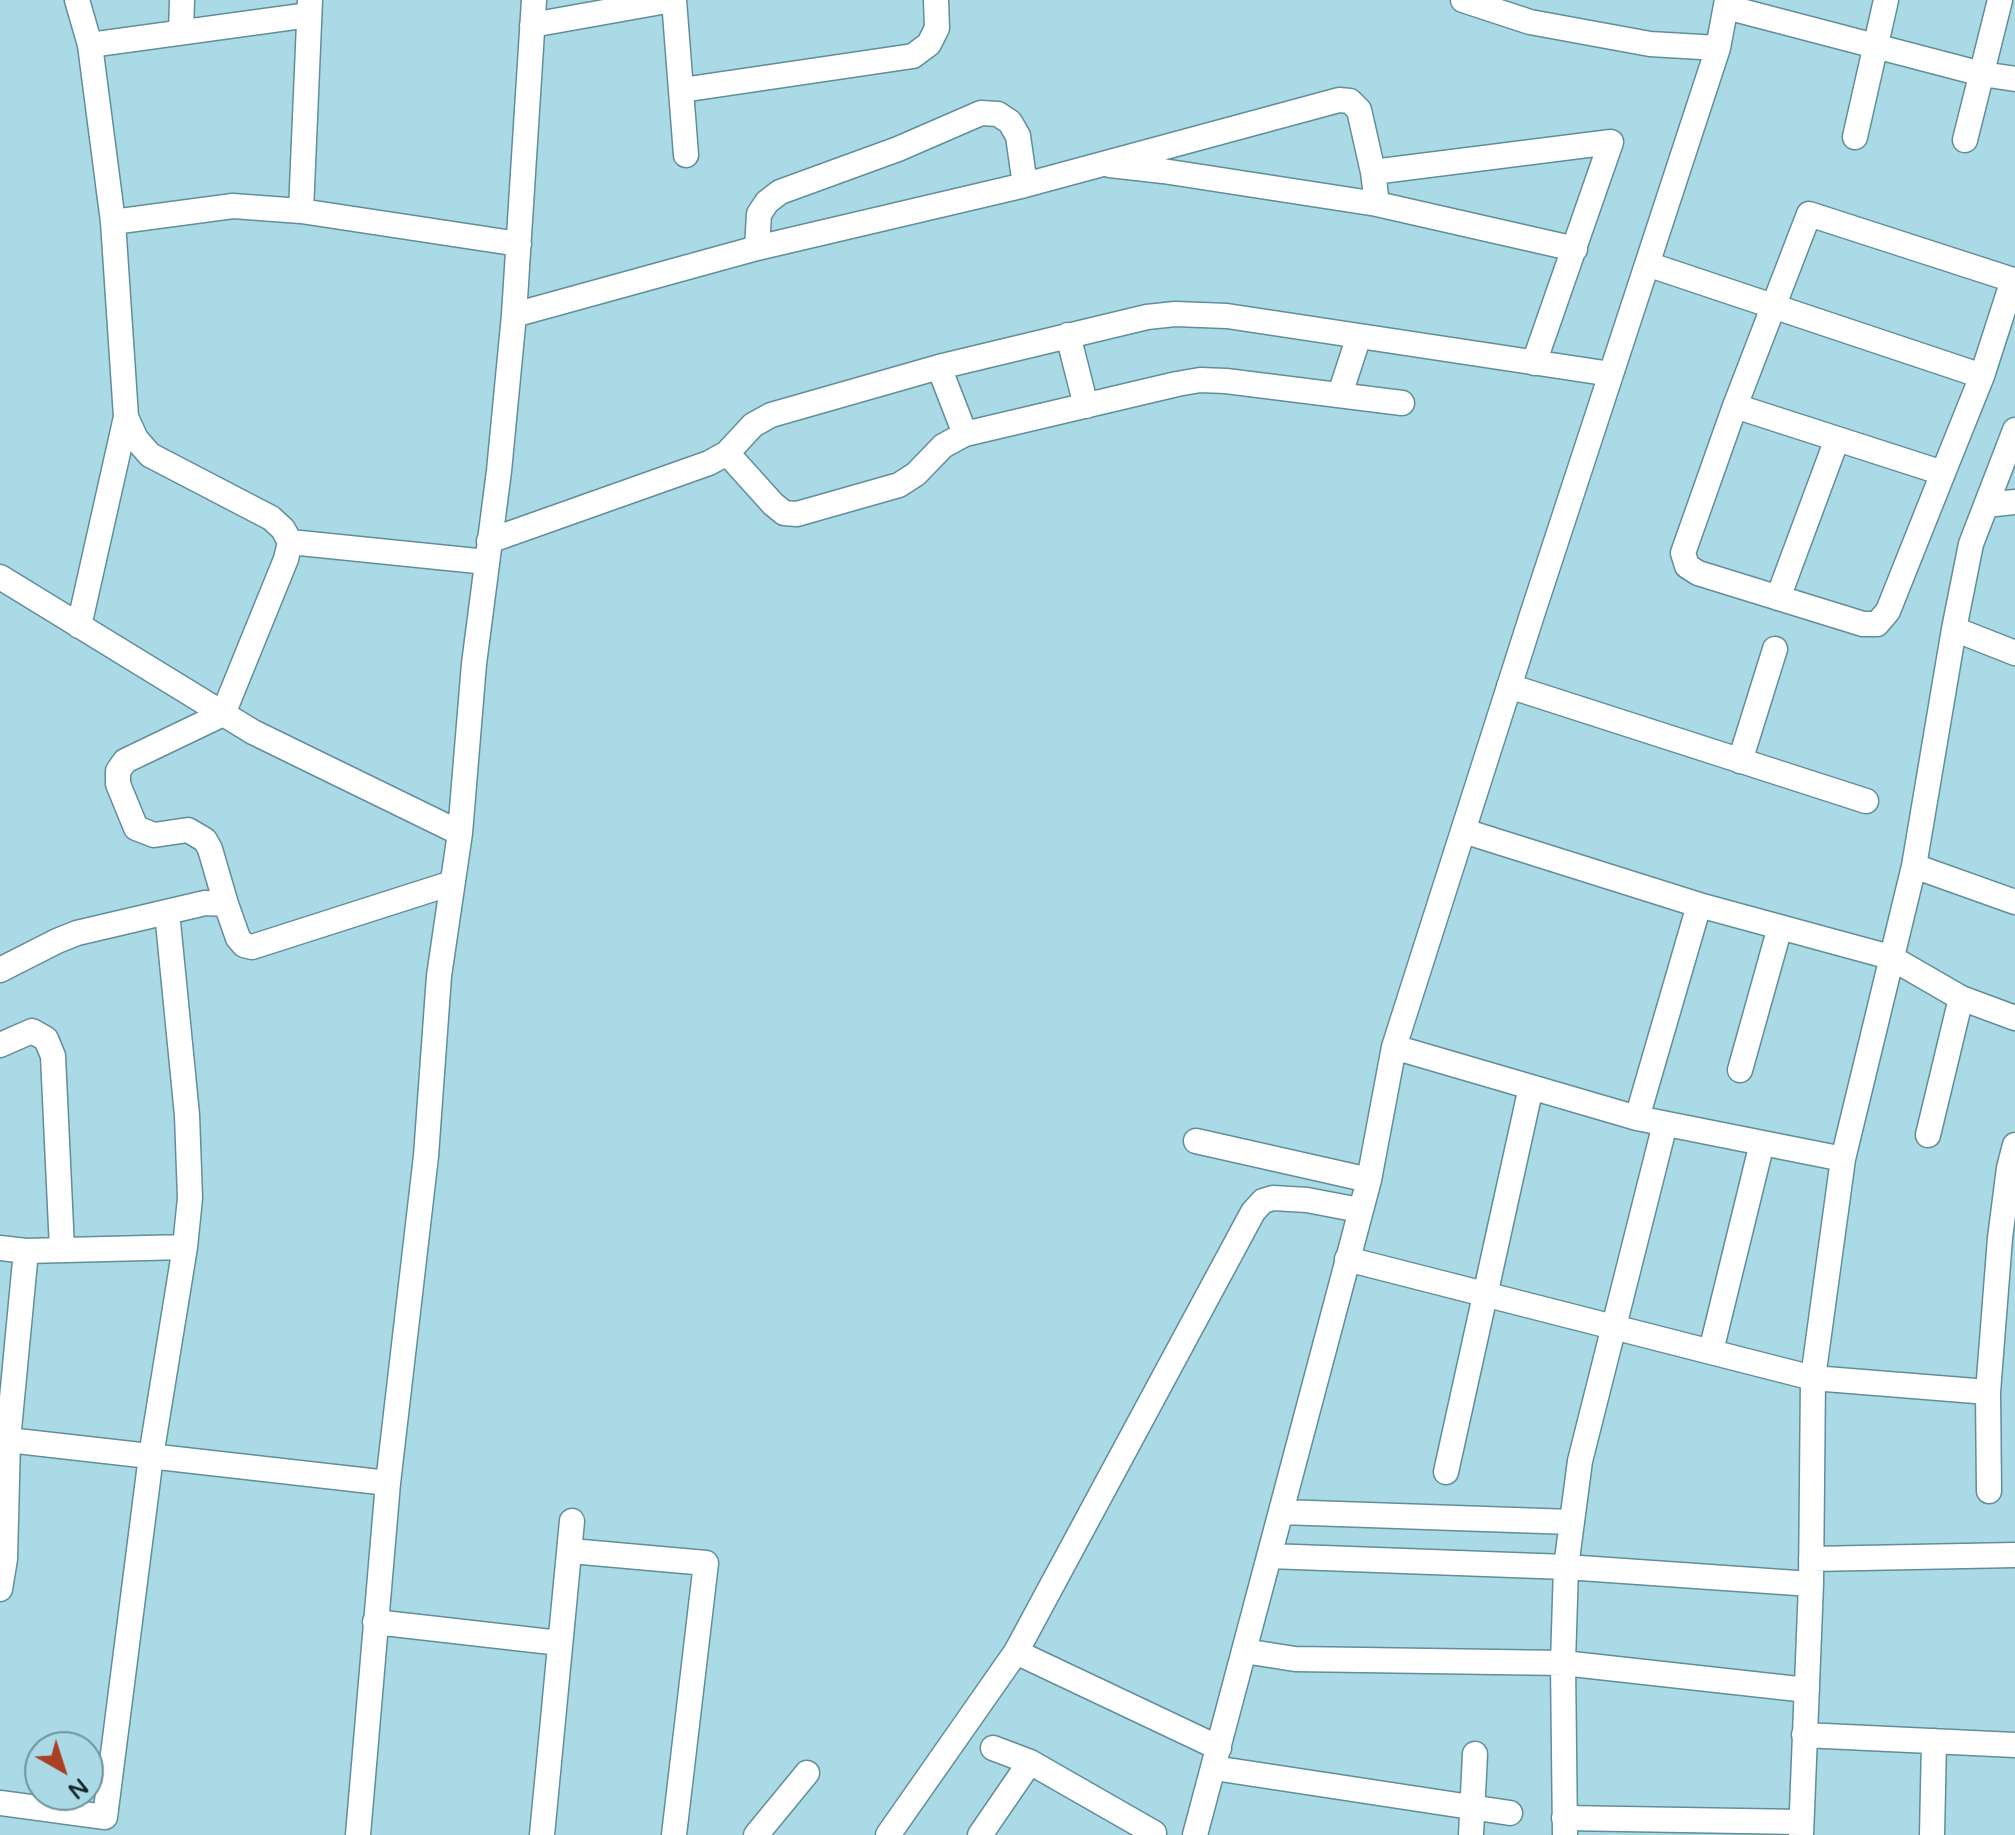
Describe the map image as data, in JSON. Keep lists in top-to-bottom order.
{
  "north": "bottom right"
}
